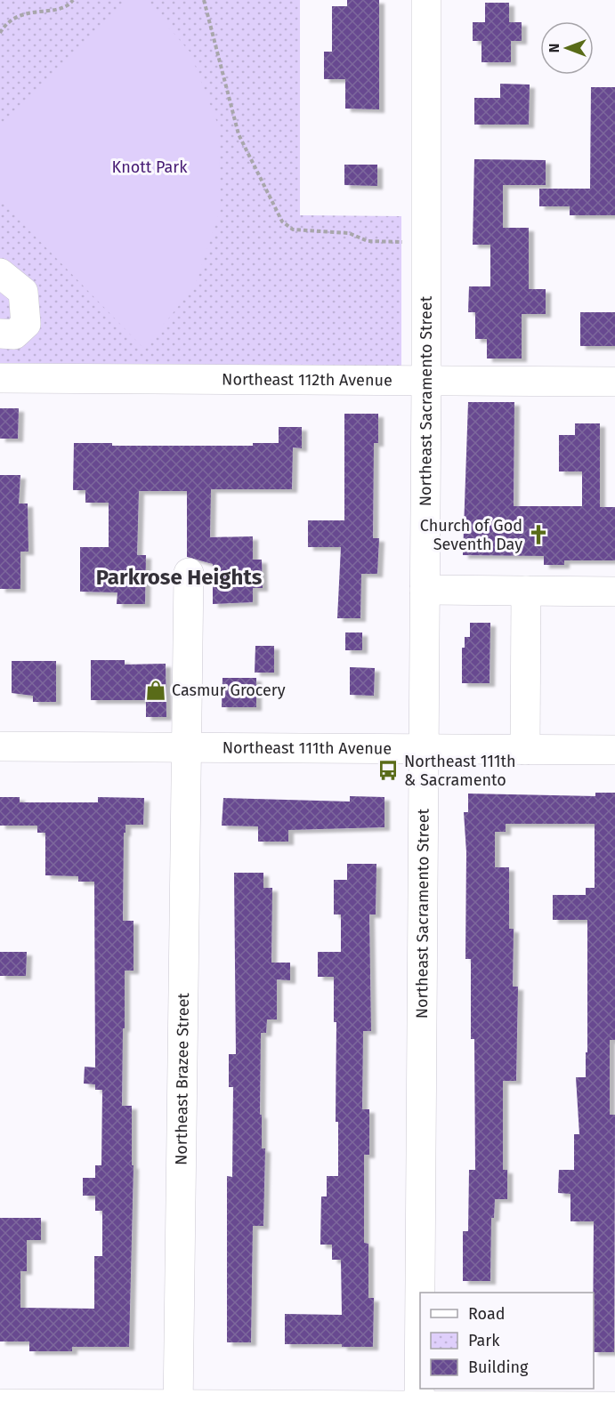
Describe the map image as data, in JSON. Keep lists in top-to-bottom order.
{
  "streets": {
    "street": [
      "Northeast 112th Avenue",
      "Northeast Sacramento Street",
      "Northeast 111th Avenue",
      "Northeast Brazee Street"
    ]
  },
  "crossings": [
    ["Northeast 112th Avenue", "Northeast Sacramento Street"],
    ["Northeast Sacramento Street", "Northeast 111th Avenue"],
    ["Northeast 111th Avenue", "Northeast Brazee Street"]
  ],
  "districts": ["Parkrose Heights"],
  "parks": ["Knott Park"],
  "places": {
    "church": ["Church of God Seventh Day"],
    "shop": ["Casmur Grocery"],
    "bus stop": ["Northeast 111th & Sacramento"]
  },
  "legend": ["Road", "Park", "Building"],
  "north": "left"
}
